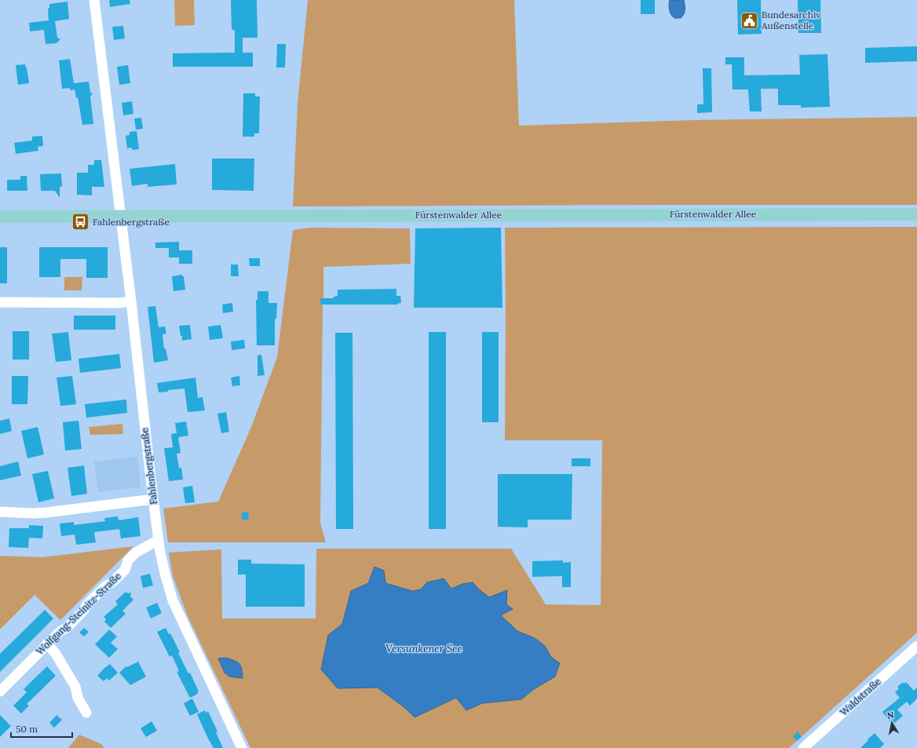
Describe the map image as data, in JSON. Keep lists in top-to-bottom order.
{
  "streets": {
    "main road": ["Fürstenwalder Allee"],
    "street": ["Fahlenbergstraße", "Wolfgang-Steinitz-Straße", "Waldstraße"]
  },
  "crossings": [
    ["Fürstenwalder Allee", "Fahlenbergstraße"],
    ["Fahlenbergstraße", "Wolfgang-Steinitz-Straße"]
  ],
  "water": ["Versunkener See"],
  "places": {
    "public building": ["Bundesarchiv Außenstelle"],
    "bus stop": ["Fahlenbergstraße"]
  },
  "scale_bar": "50 m",
  "north": "top"
}
